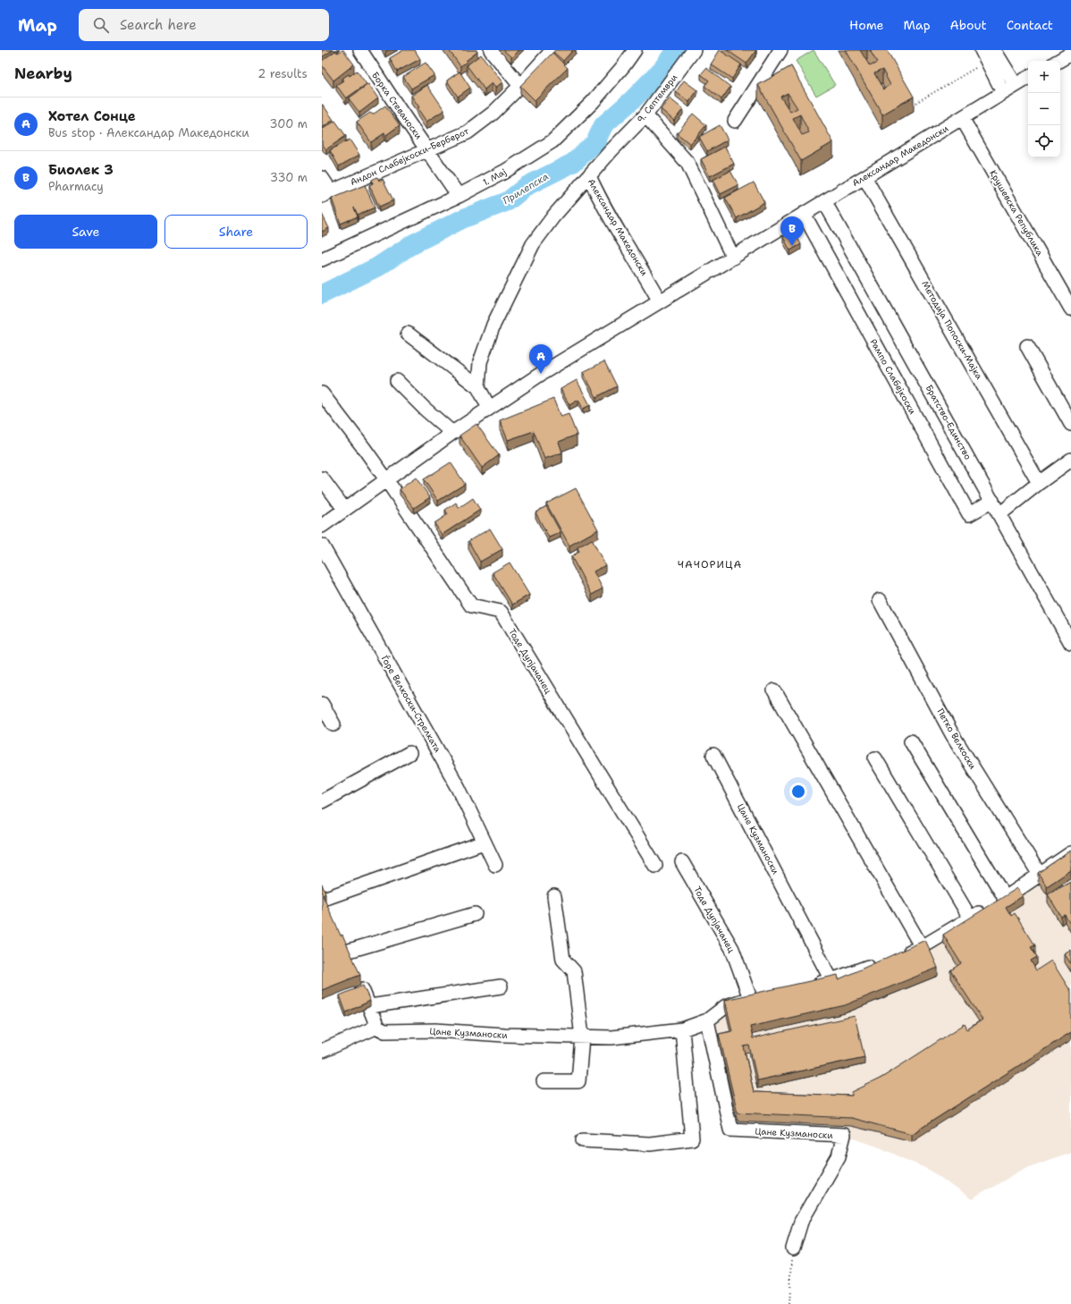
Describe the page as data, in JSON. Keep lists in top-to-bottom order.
{
  "streets": {
    "street": [
      "9. Септември",
      "Борка Стеваноски",
      "Александар Македонски",
      "Андон Слабејкоски-Берберот",
      "1. Мај",
      "Крушевска Република",
      "Методија Попоски-Мајка",
      "Рампо Слабејкоски",
      "Братство-Единство",
      "Тоде Дупјачанец",
      "Ѓоре Велкоски-Стрелката",
      "Петко Велкоски",
      "Цане Кузманоски"
    ]
  },
  "crossings": [
    ["9. Септември", "Александар Македонски"],
    ["Борка Стеваноски", "Андон Слабејкоски-Берберот"],
    ["Борка Стеваноски", "1. Мај"],
    ["Александар Македонски", "Крушевска Република"],
    ["Александар Македонски", "Методија Попоски-Мајка"],
    ["Александар Македонски", "Рампо Слабејкоски"],
    ["Александар Македонски", "Братство-Единство"],
    ["Александар Македонски", "Тоде Дупјачанец"],
    ["Рампо Слабејкоски", "Братство-Единство"],
    ["Тоде Дупјачанец", "Цане Кузманоски"]
  ],
  "districts": ["ЧАЧОРИЦА"],
  "water": ["Прилепска"],
  "page": {
    "header": "Map",
    "search": "Search here",
    "nav": [
      "Home",
      "Map",
      "About",
      "Contact"
    ],
    "heading": ["Nearby", "2 results"],
    "map_buttons": ["+", "−"],
    "list": [
      {
        "mark": "A",
        "name": "Хотел Сонце",
        "note": "Bus stop · Александар Македонски",
        "value": "300 m"
      },
      {
        "mark": "B",
        "name": "Биолек 3",
        "note": "Pharmacy",
        "value": "330 m"
      }
    ],
    "buttons": ["Save", "Share"],
    "pins": ["B", "A"]
  }
}
